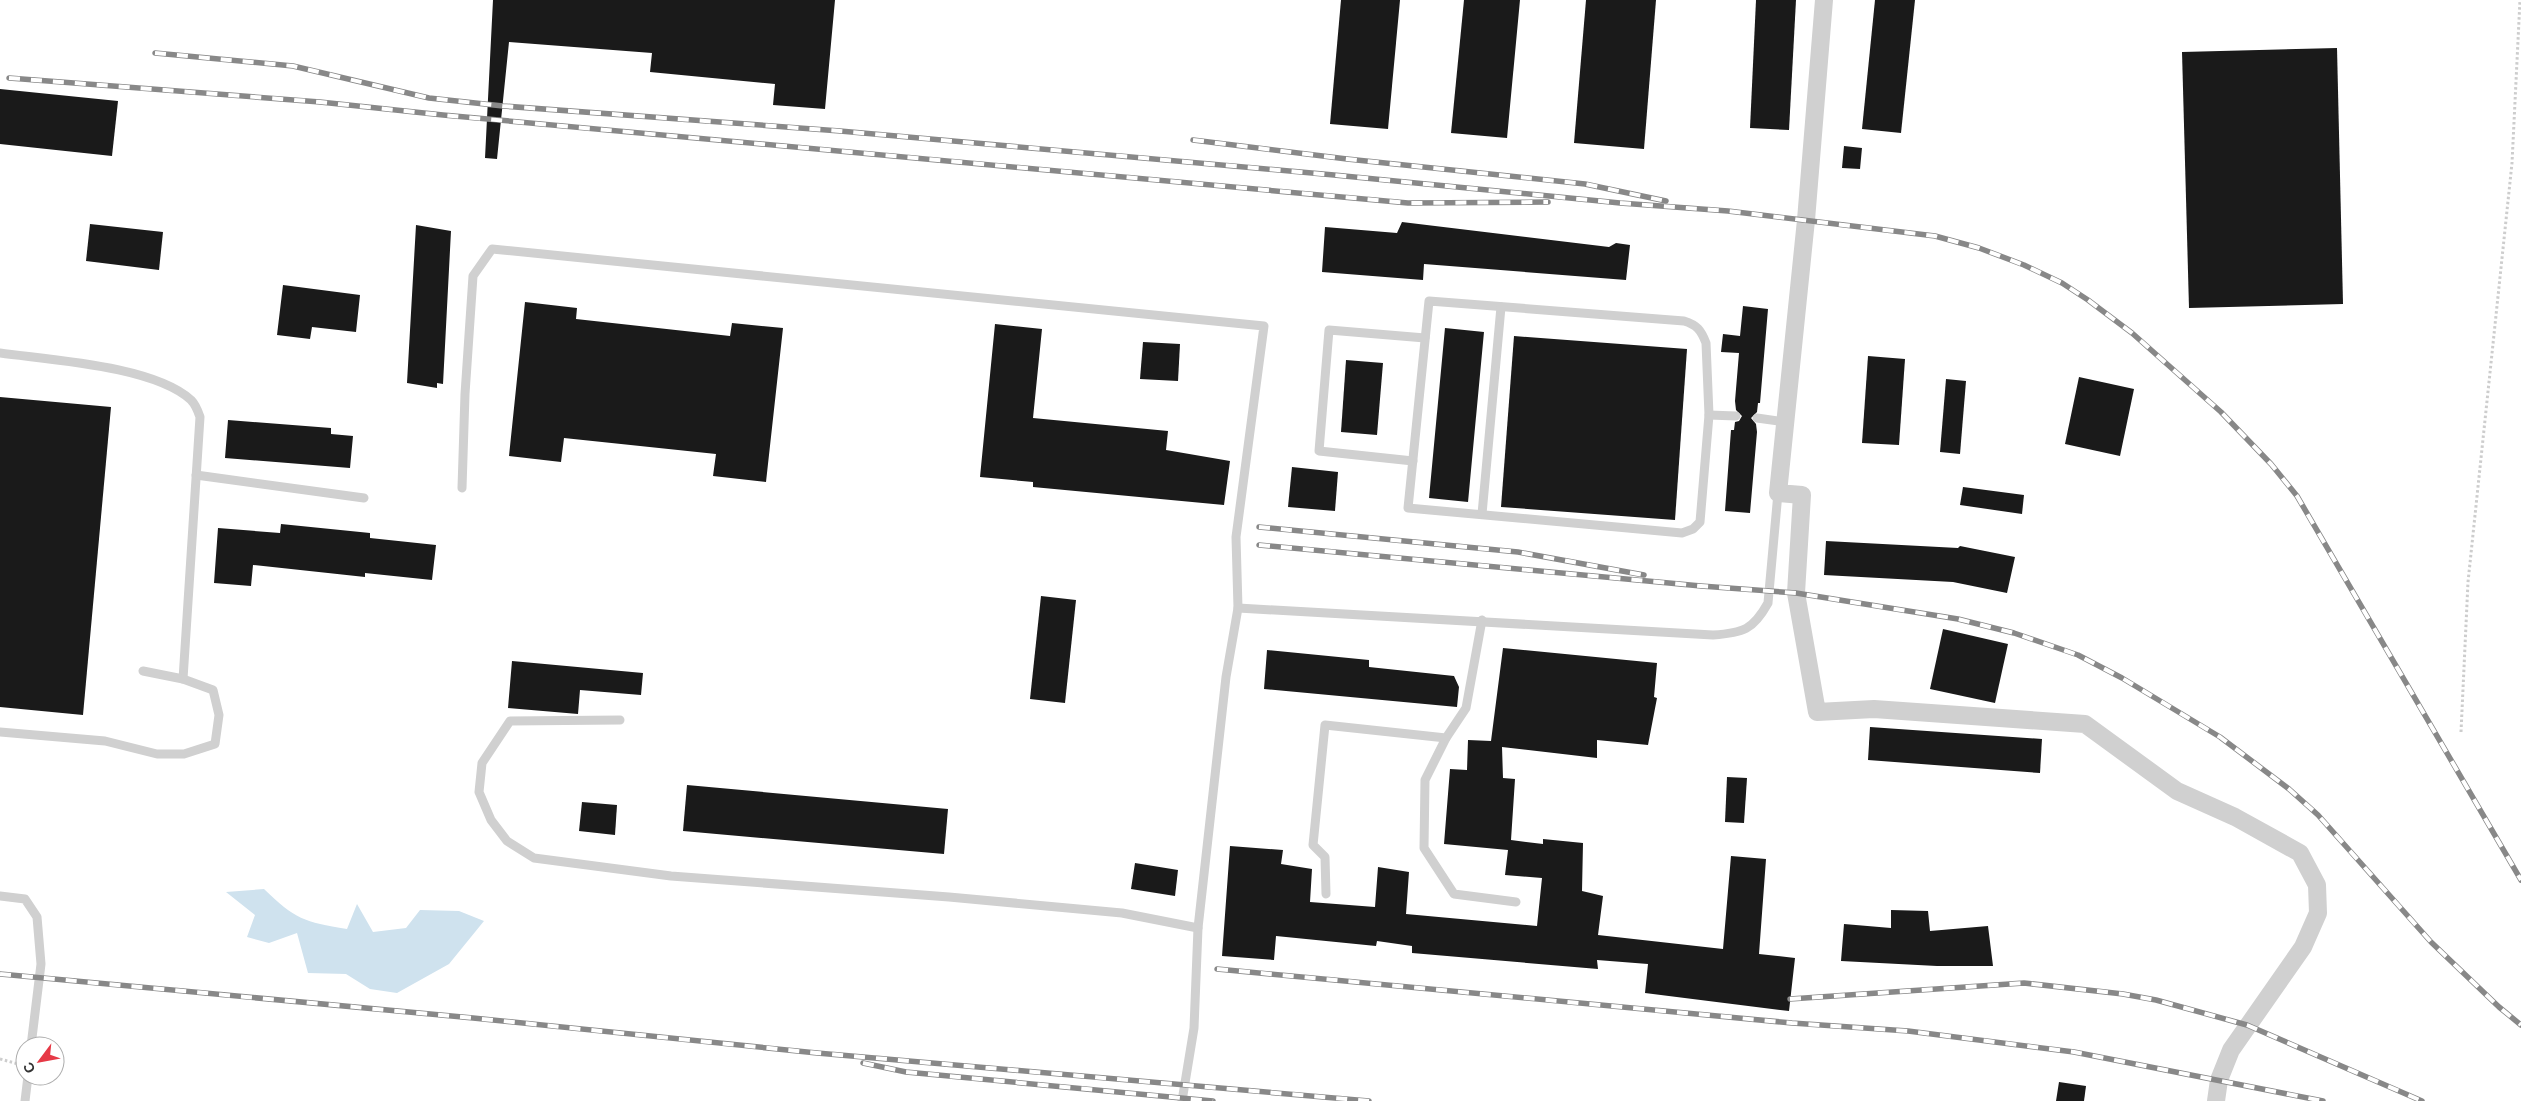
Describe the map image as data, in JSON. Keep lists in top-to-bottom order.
{
  "north": "bottom left"
}
